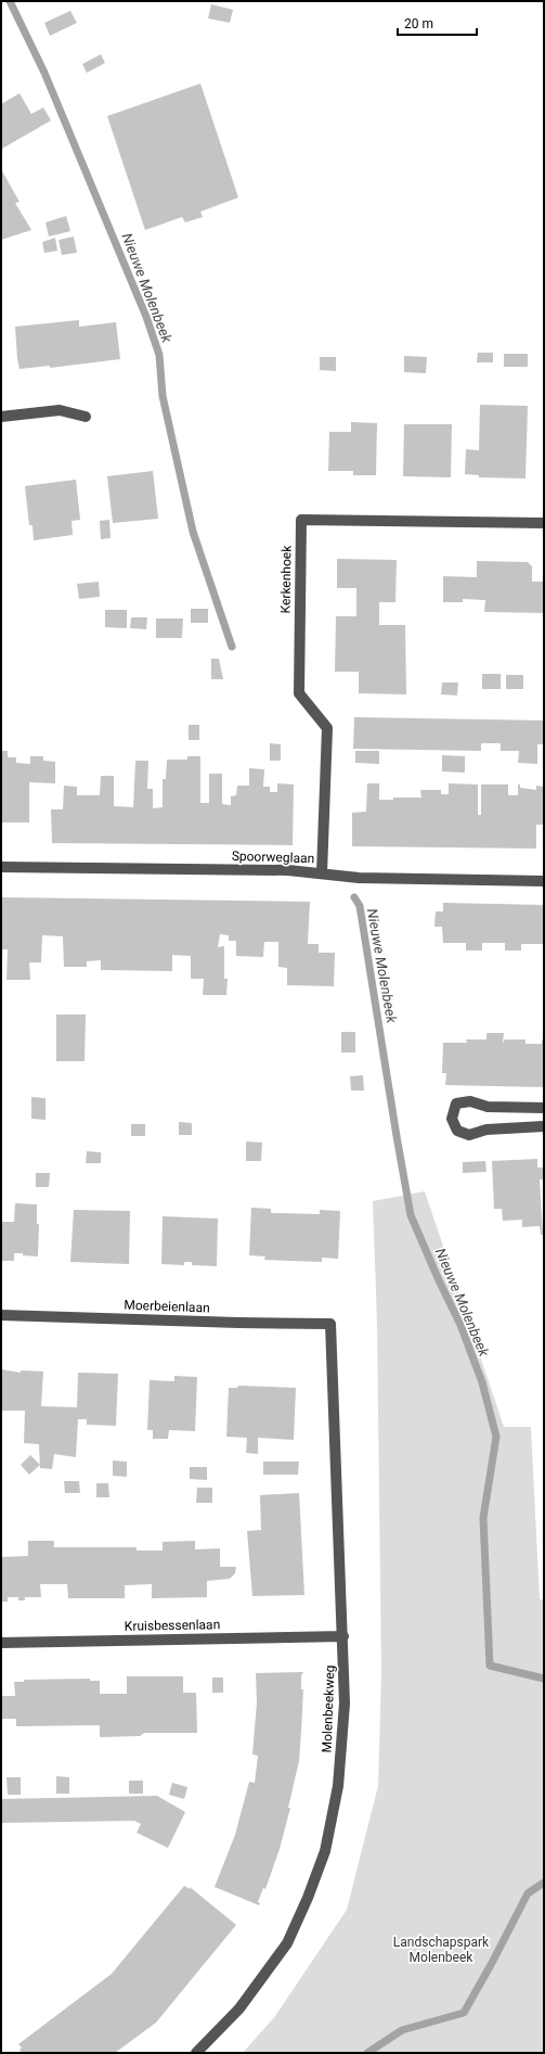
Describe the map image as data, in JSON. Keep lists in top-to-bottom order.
{
  "streets": {
    "street": [
      "Kerkenhoek",
      "Spoorweglaan",
      "Moerbeienlaan",
      "Kruisbessenlaan",
      "Molenbeekweg"
    ]
  },
  "crossings": [
    ["Kerkenhoek", "Spoorweglaan"],
    ["Moerbeienlaan", "Molenbeekweg"],
    ["Kruisbessenlaan", "Molenbeekweg"]
  ],
  "water": ["Nieuwe Molenbeek"],
  "parks": ["Landschapspark Molenbeek"],
  "scale_bar": "20 m"
}
